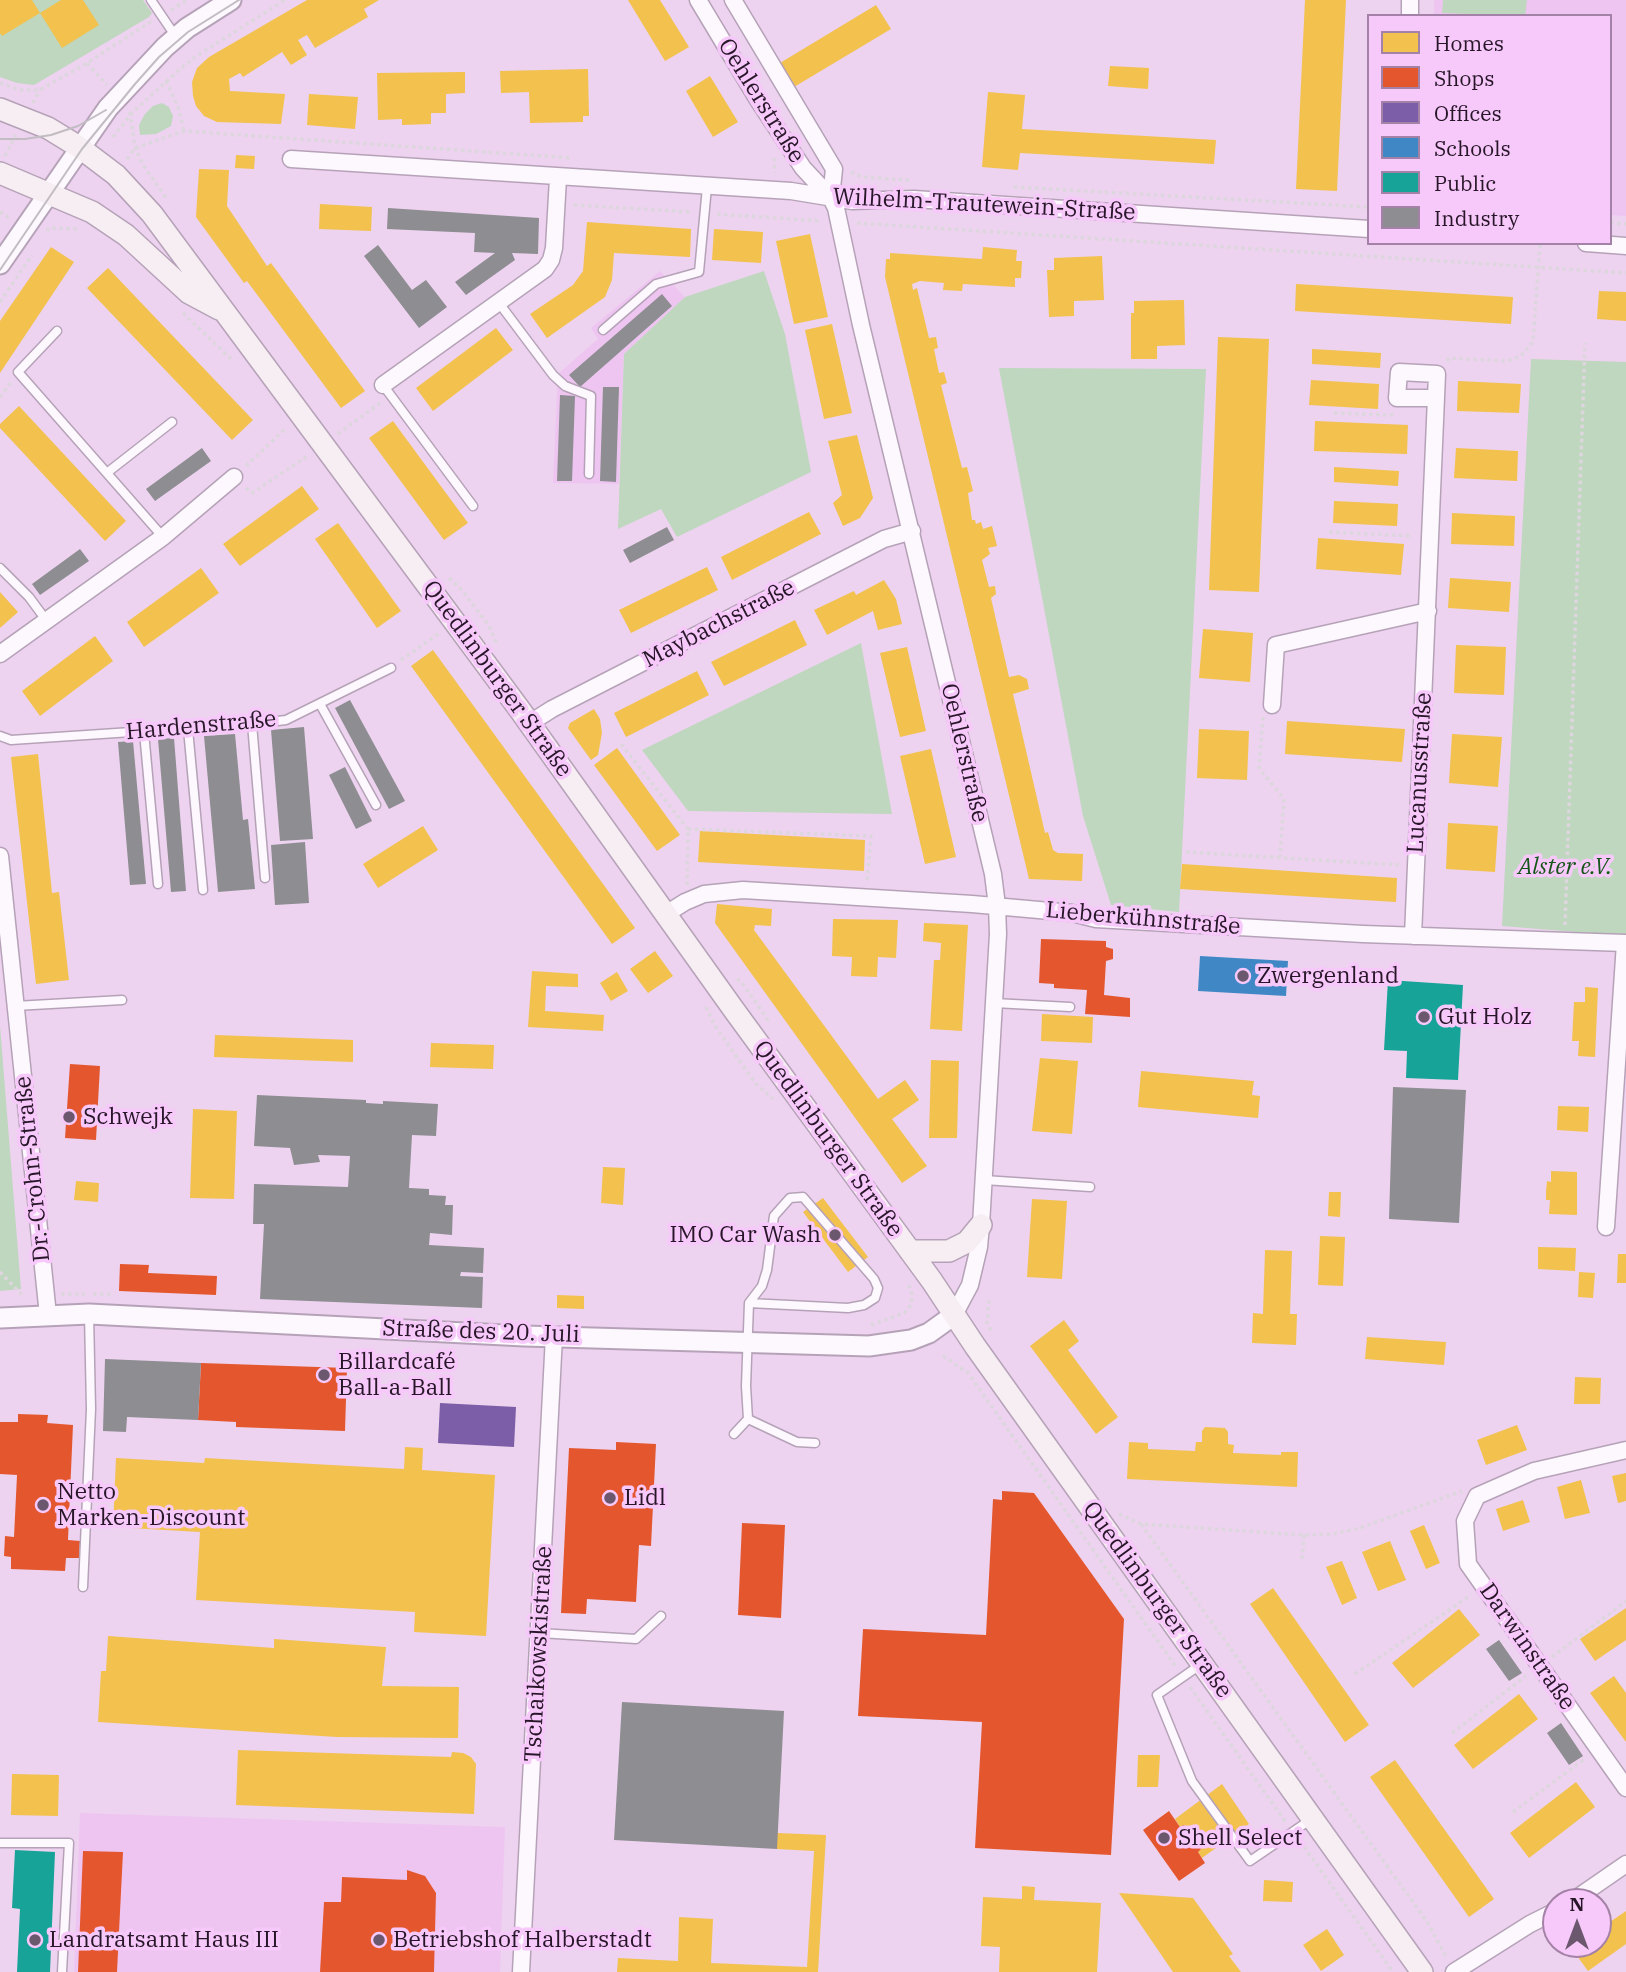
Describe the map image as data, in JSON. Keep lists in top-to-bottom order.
{
  "streets": {
    "main road": ["Quedlinburger Straße"],
    "street": [
      "Oehlerstraße",
      "Wilhelm-Trautewein-Straße",
      "Maybachstraße",
      "Lucanusstraße",
      "Lieberkühnstraße",
      "Dr.-Crohn-Straße",
      "Straße des 20. Juli",
      "Darwinstraße",
      "Tschaikowskistraße"
    ],
    "lane": ["Hardenstraße"]
  },
  "crossings": [
    ["Oehlerstraße", "Wilhelm-Trautewein-Straße"],
    ["Oehlerstraße", "Maybachstraße"],
    ["Oehlerstraße", "Quedlinburger Straße"],
    ["Oehlerstraße", "Lieberkühnstraße"],
    ["Oehlerstraße", "Straße des 20. Juli"],
    ["Maybachstraße", "Quedlinburger Straße"],
    ["Quedlinburger Straße", "Lieberkühnstraße"],
    ["Quedlinburger Straße", "Straße des 20. Juli"],
    ["Lucanusstraße", "Lieberkühnstraße"],
    ["Dr.-Crohn-Straße", "Straße des 20. Juli"],
    ["Straße des 20. Juli", "Tschaikowskistraße"]
  ],
  "parks": ["Alster e.V."],
  "places": [
    "Zwergenland",
    "Gut Holz",
    "Schwejk",
    "IMO Car Wash",
    "Billardcafé Ball-a-Ball",
    "Lidl",
    "Netto Marken-Discount",
    "Shell Select",
    "Landratsamt Haus III",
    "Betriebshof Halberstadt"
  ],
  "legend": [
    "Homes",
    "Shops",
    "Offices",
    "Schools",
    "Public",
    "Industry"
  ],
  "north": "top"
}
